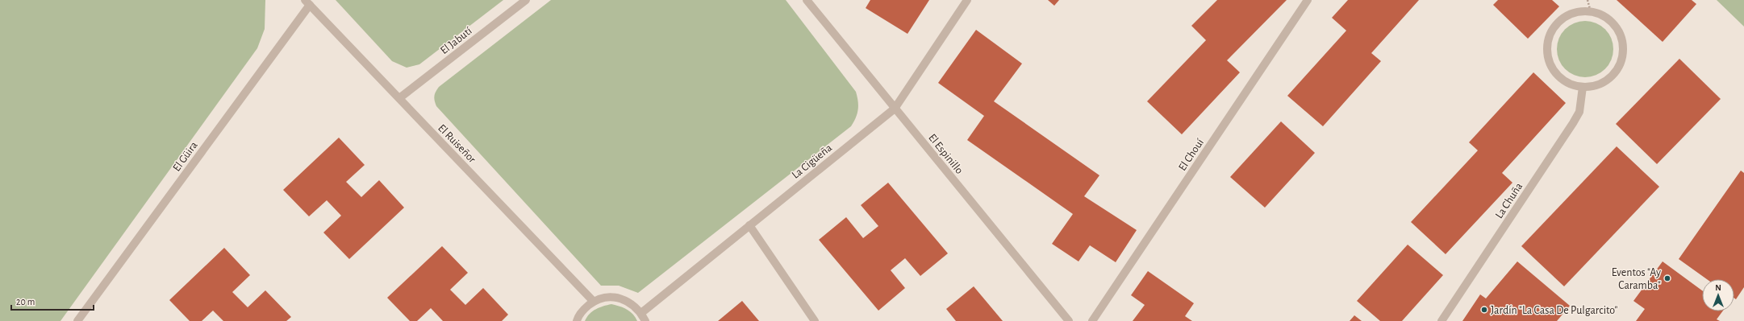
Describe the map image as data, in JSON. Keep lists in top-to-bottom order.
{
  "streets": {
    "street": [
      "El Jabutí",
      "El Ruiseñor",
      "El Espinillo",
      "El Chouí",
      "El Güira",
      "La Cigüeña",
      "La Chuña"
    ]
  },
  "crossings": [
    ["El Jabutí", "El Ruiseñor"],
    ["El Ruiseñor", "El Güira"],
    ["El Espinillo", "La Cigüeña"]
  ],
  "places": ["Eventos \"Ay Caramba\"", "Jardín \"La Casa De Pulgarcito\""],
  "scale_bar": "20 m",
  "north": "top"
}
